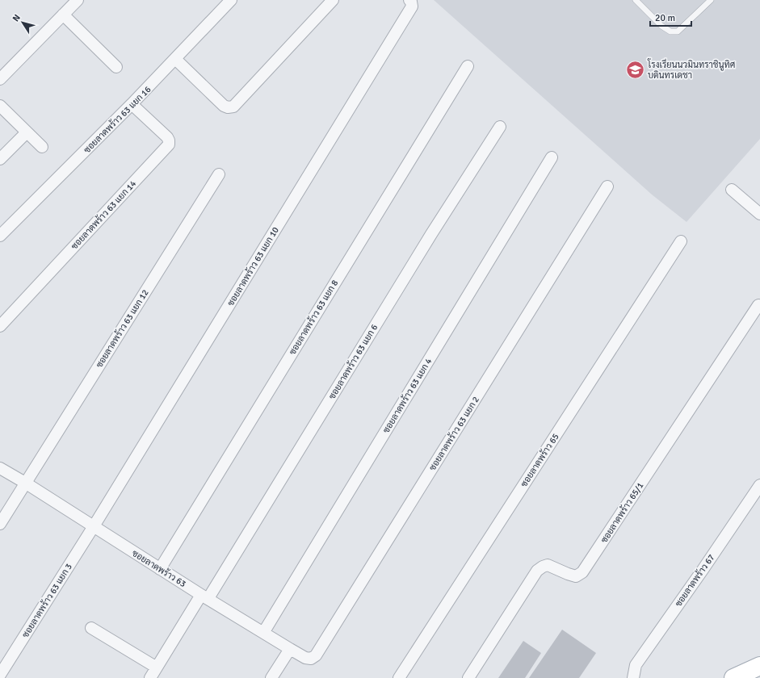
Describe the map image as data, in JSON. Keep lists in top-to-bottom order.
{
  "streets": {
    "street": [
      "ซอยลาดพร้าว 63 แยก 16",
      "ซอยลาดพร้าว 63 แยก 14",
      "ซอยลาดพร้าว 63 แยก 10",
      "ซอยลาดพร้าว 63 แยก 8",
      "ซอยลาดพร้าว 63 แยก 12",
      "ซอยลาดพร้าว 63 แยก 6",
      "ซอยลาดพร้าว 63 แยก 4",
      "ซอยลาดพร้าว 63 แยก 2",
      "ซอยลาดพร้าว 65",
      "ซอยลาดพร้าว 65/1",
      "ซอยลาดพร้าว 63",
      "ซอยลาดพร้าว 67",
      "ซอยลาดพร้าว 63 แยก 3"
    ]
  },
  "crossings": [
    ["ซอยลาดพร้าว 63 แยก 16", "ซอยลาดพร้าว 63 แยก 14"],
    ["ซอยลาดพร้าว 63 แยก 10", "ซอยลาดพร้าว 63"],
    ["ซอยลาดพร้าว 63 แยก 10", "ซอยลาดพร้าว 63 แยก 3"],
    ["ซอยลาดพร้าว 63 แยก 8", "ซอยลาดพร้าว 63"],
    ["ซอยลาดพร้าว 63 แยก 12", "ซอยลาดพร้าว 63"],
    ["ซอยลาดพร้าว 63 แยก 6", "ซอยลาดพร้าว 63"],
    ["ซอยลาดพร้าว 63 แยก 4", "ซอยลาดพร้าว 63"],
    ["ซอยลาดพร้าว 63 แยก 2", "ซอยลาดพร้าว 63"],
    ["ซอยลาดพร้าว 63", "ซอยลาดพร้าว 63 แยก 3"]
  ],
  "places": {
    "school or university": ["โรงเรียนนวมินทราชินูทิศ บดินทรเดชา"]
  },
  "scale_bar": "20 m",
  "north": "top left"
}
